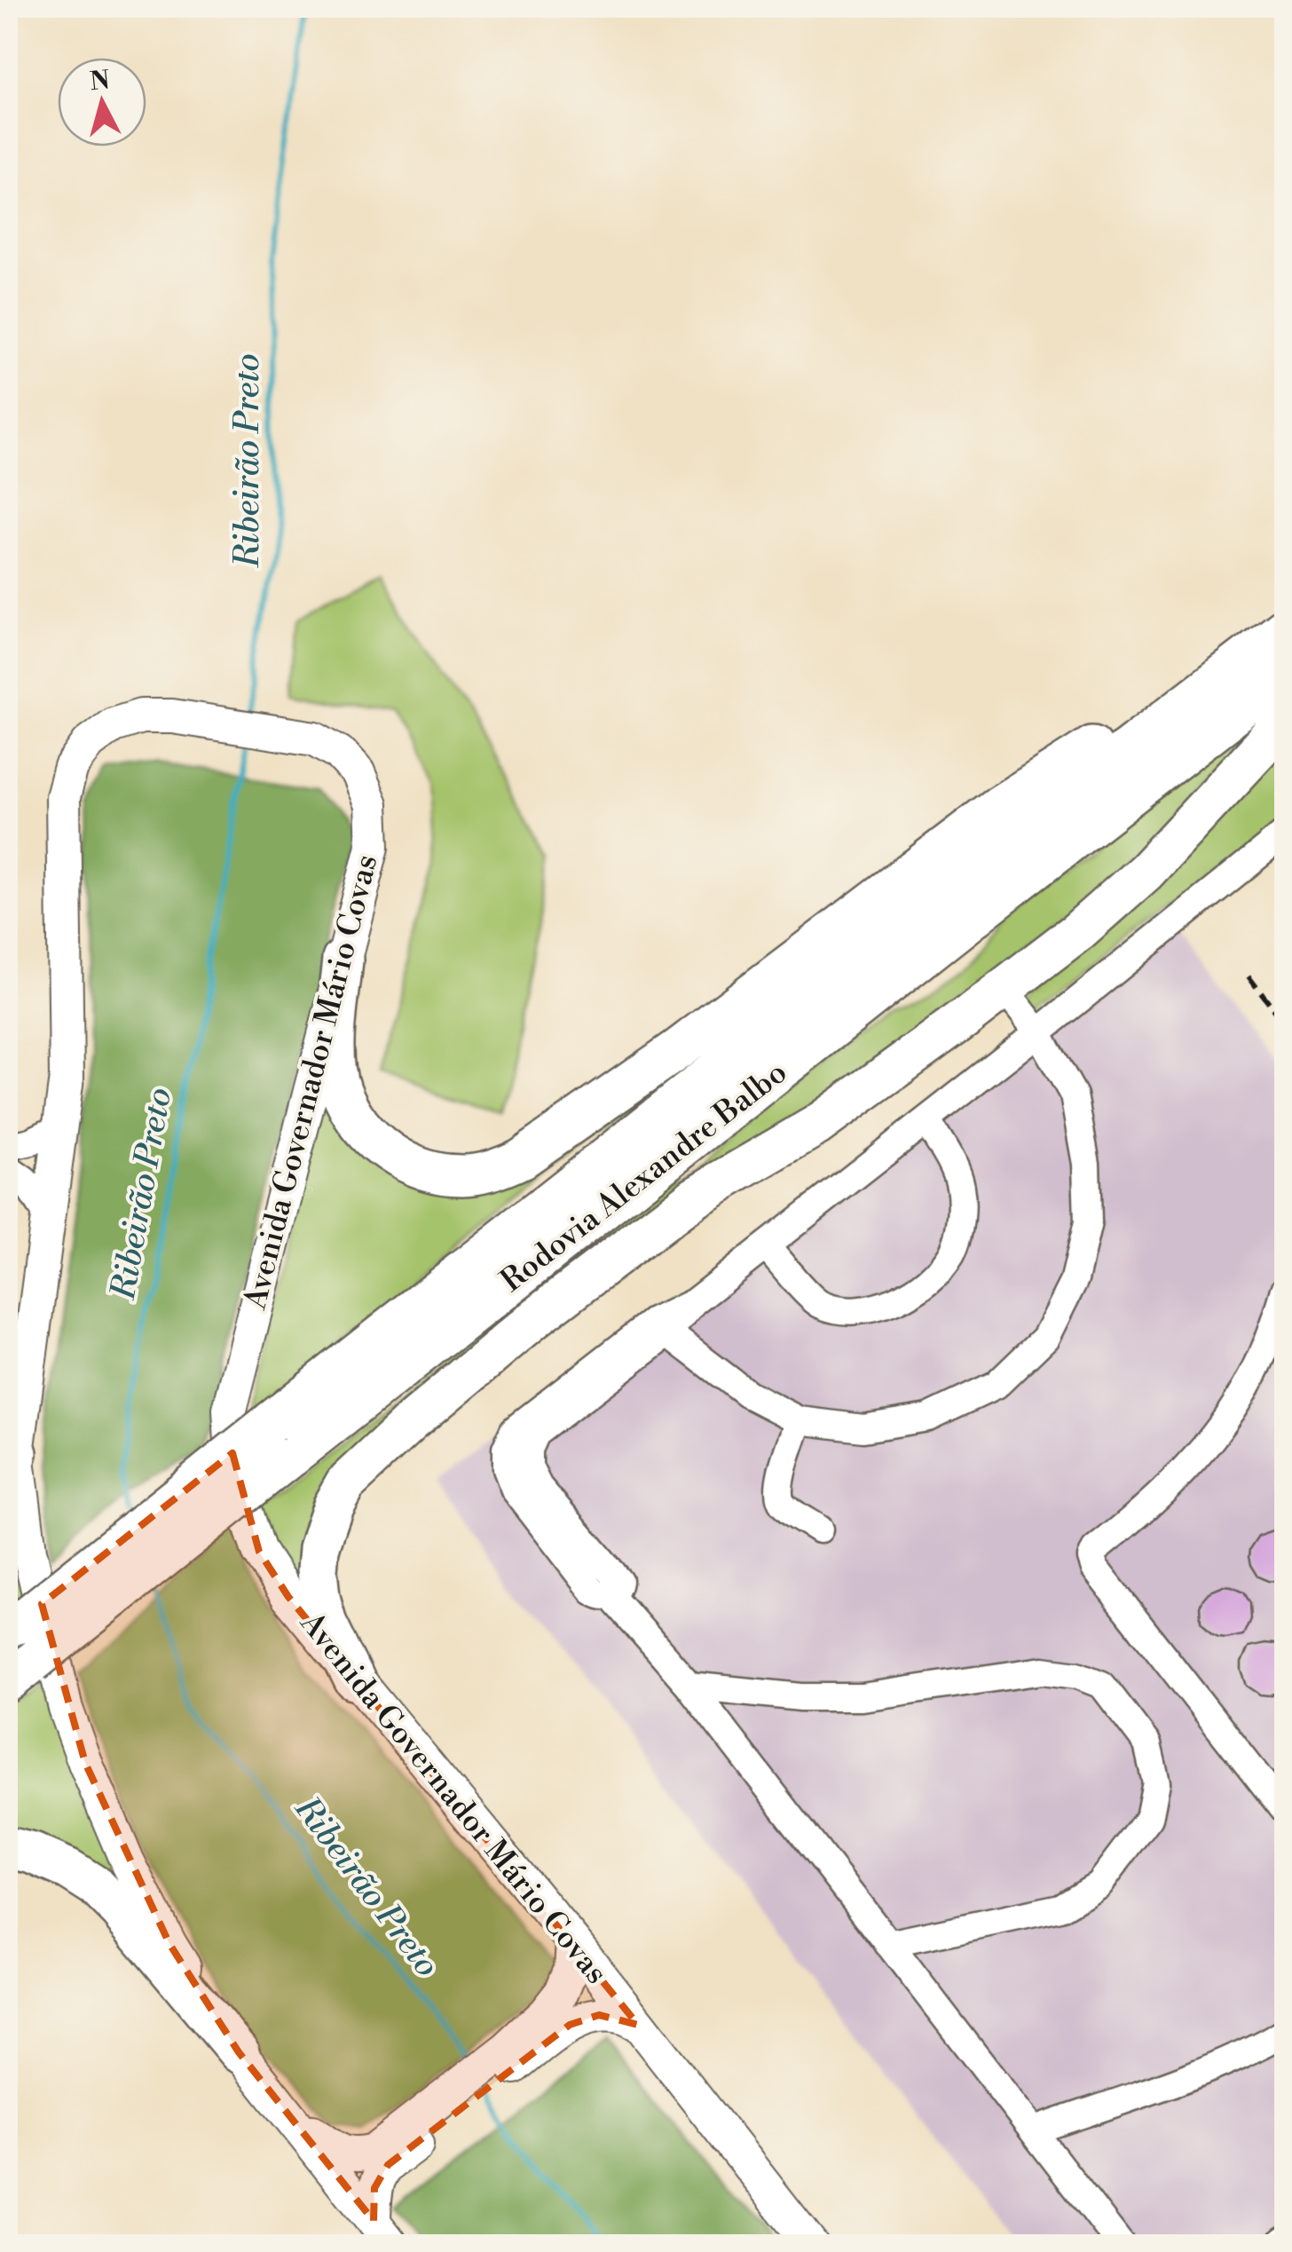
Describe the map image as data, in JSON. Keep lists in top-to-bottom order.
{
  "streets": {
    "highway": ["Rodovia Alexandre Balbo"],
    "main road": ["Avenida Governador Mário Covas"]
  },
  "water": ["Ribeirão Preto"],
  "north": "top"
}
